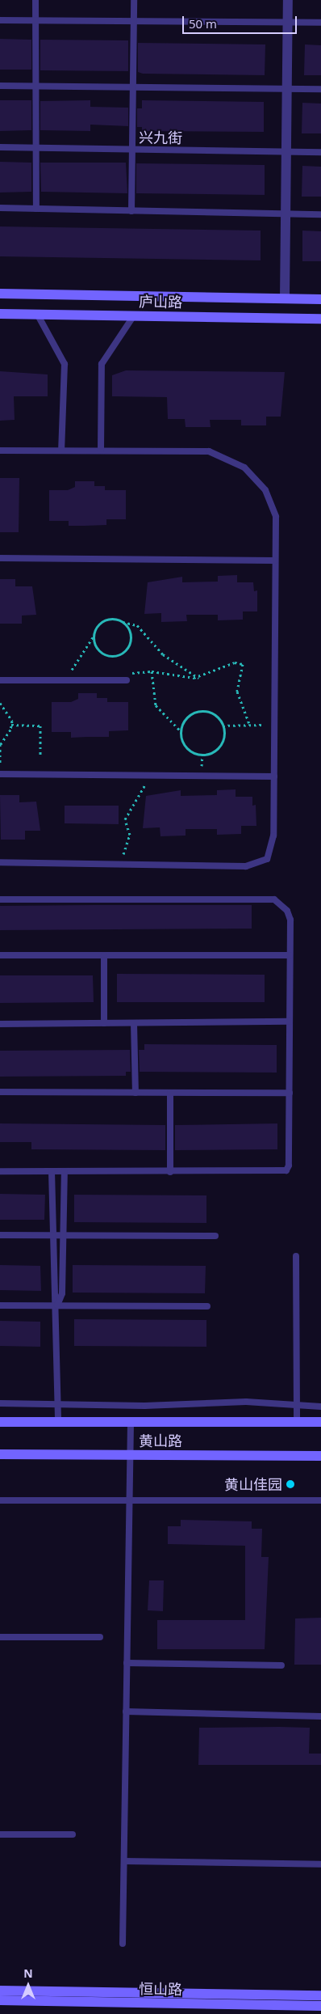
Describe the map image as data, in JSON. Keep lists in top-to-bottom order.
{
  "streets": {
    "street": ["庐山路", "黄山路", "恒山路"],
    "lane": ["兴九街"]
  },
  "places": ["黄山佳园"],
  "scale_bar": "50 m",
  "north": "top"
}
